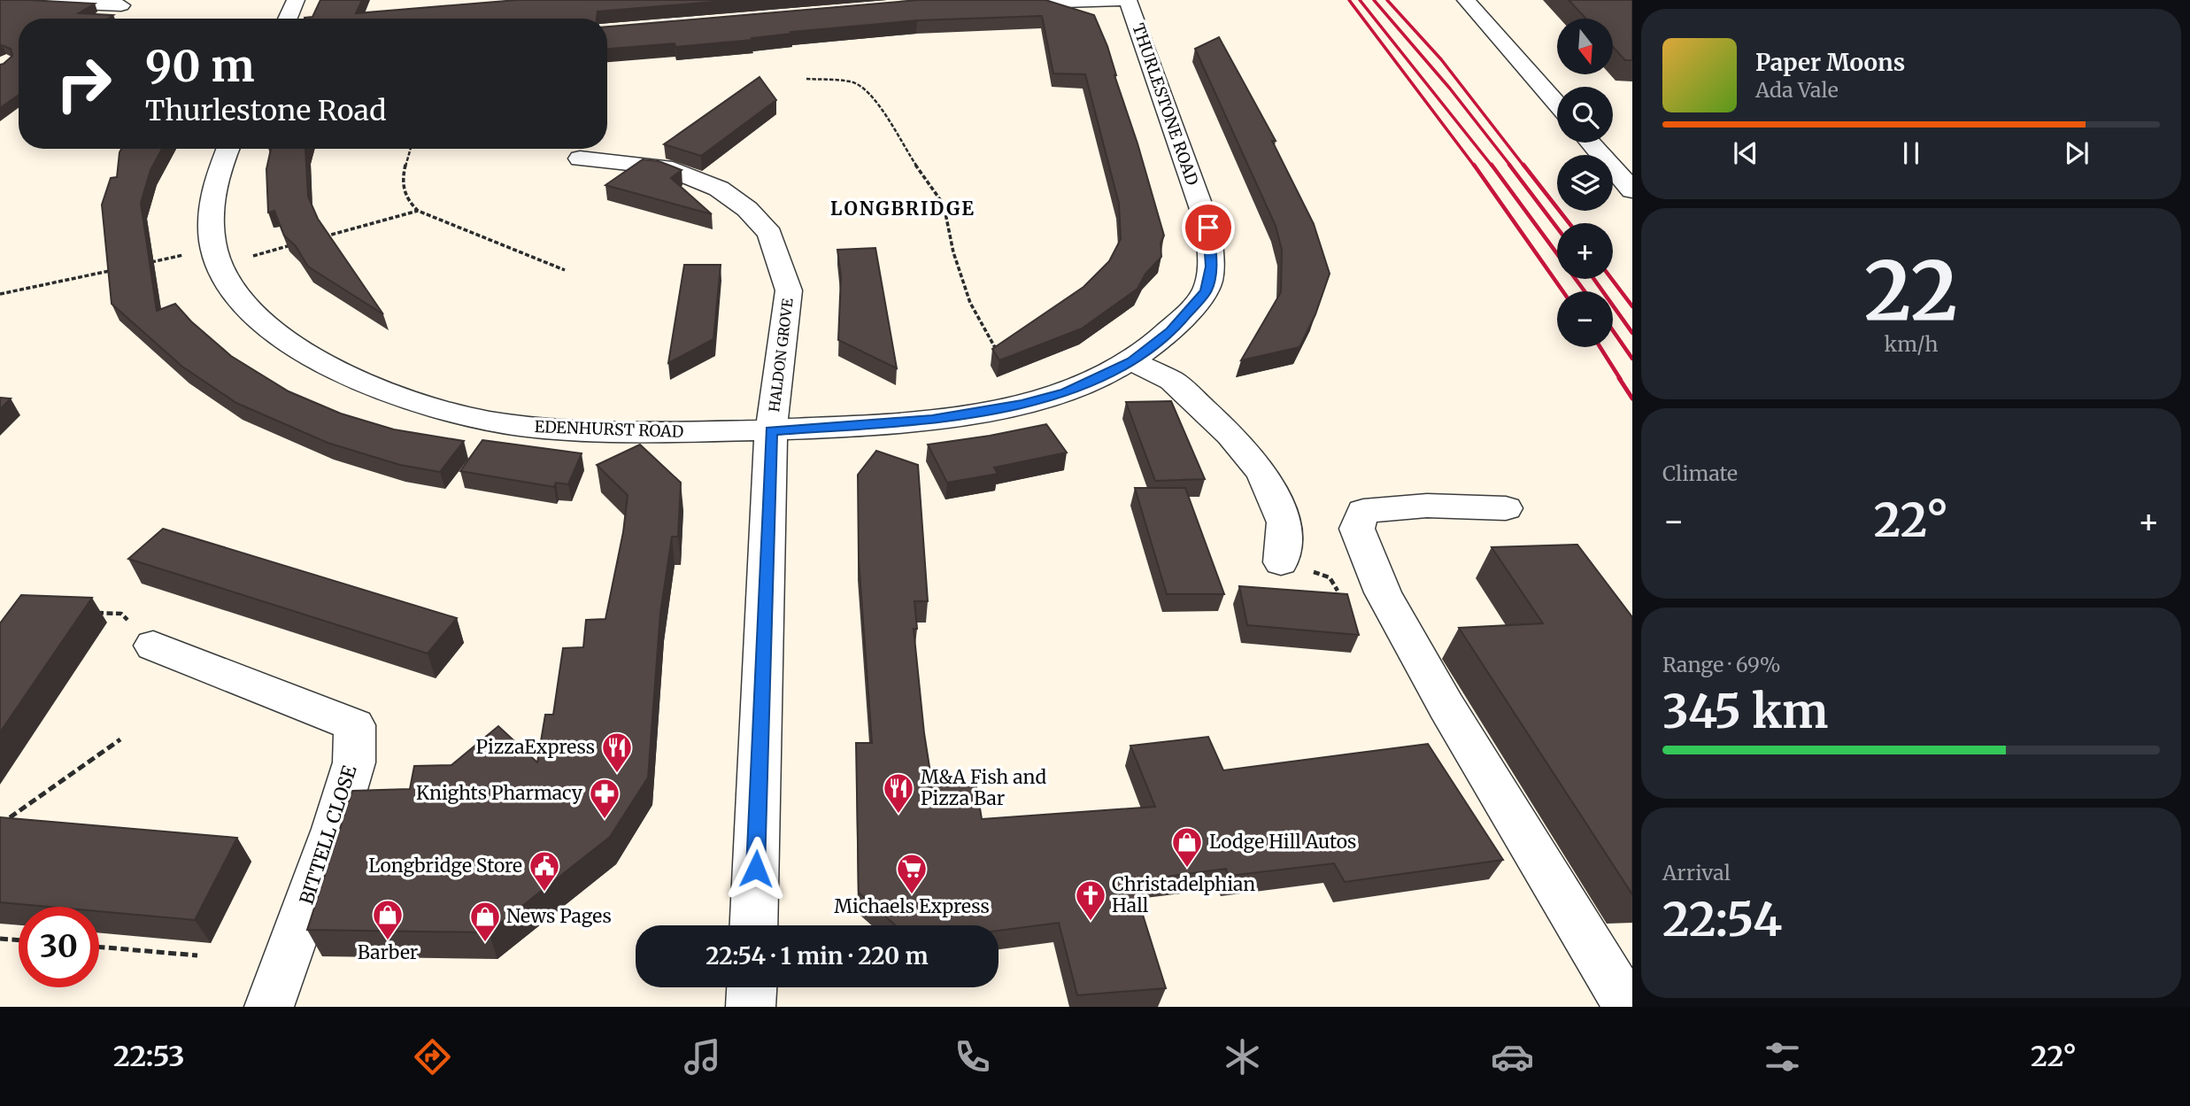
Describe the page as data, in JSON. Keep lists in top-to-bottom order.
{
  "streets": {
    "street": [
      "THURLESTONE ROAD",
      "HALDON GROVE",
      "EDENHURST ROAD",
      "BITTELL CLOSE"
    ]
  },
  "crossings": [
    ["THURLESTONE ROAD", "HALDON GROVE"],
    ["THURLESTONE ROAD", "EDENHURST ROAD"],
    ["HALDON GROVE", "EDENHURST ROAD"]
  ],
  "districts": ["LONGBRIDGE"],
  "places": {
    "restaurant": ["PizzaExpress", "M&A Fish and Pizza Bar"],
    "pharmacy": ["Knights Pharmacy"],
    "shop": ["Lodge Hill Autos", "Barber", "News Pages"],
    "public building": ["Longbridge Store"],
    "supermarket": ["Michaels Express"],
    "church": ["Christadelphian Hall"]
  },
  "north": "bottom",
  "page": {
    "map_buttons": ["+", "−"],
    "turn": ["90 m", "Thurlestone Road"],
    "song": ["Paper Moons", "Ada Vale"],
    "tile": [
      ["22", "km/h"],
      "Climate",
      ["Range · 69%", "345 km"],
      ["Arrival", "22:54"]
    ],
    "heat": ["−", "22°", "+"],
    "limit": "30",
    "trip": "22:54 · 1 min · 220 m",
    "tabs": ["22:53", "22°"]
  }
}
